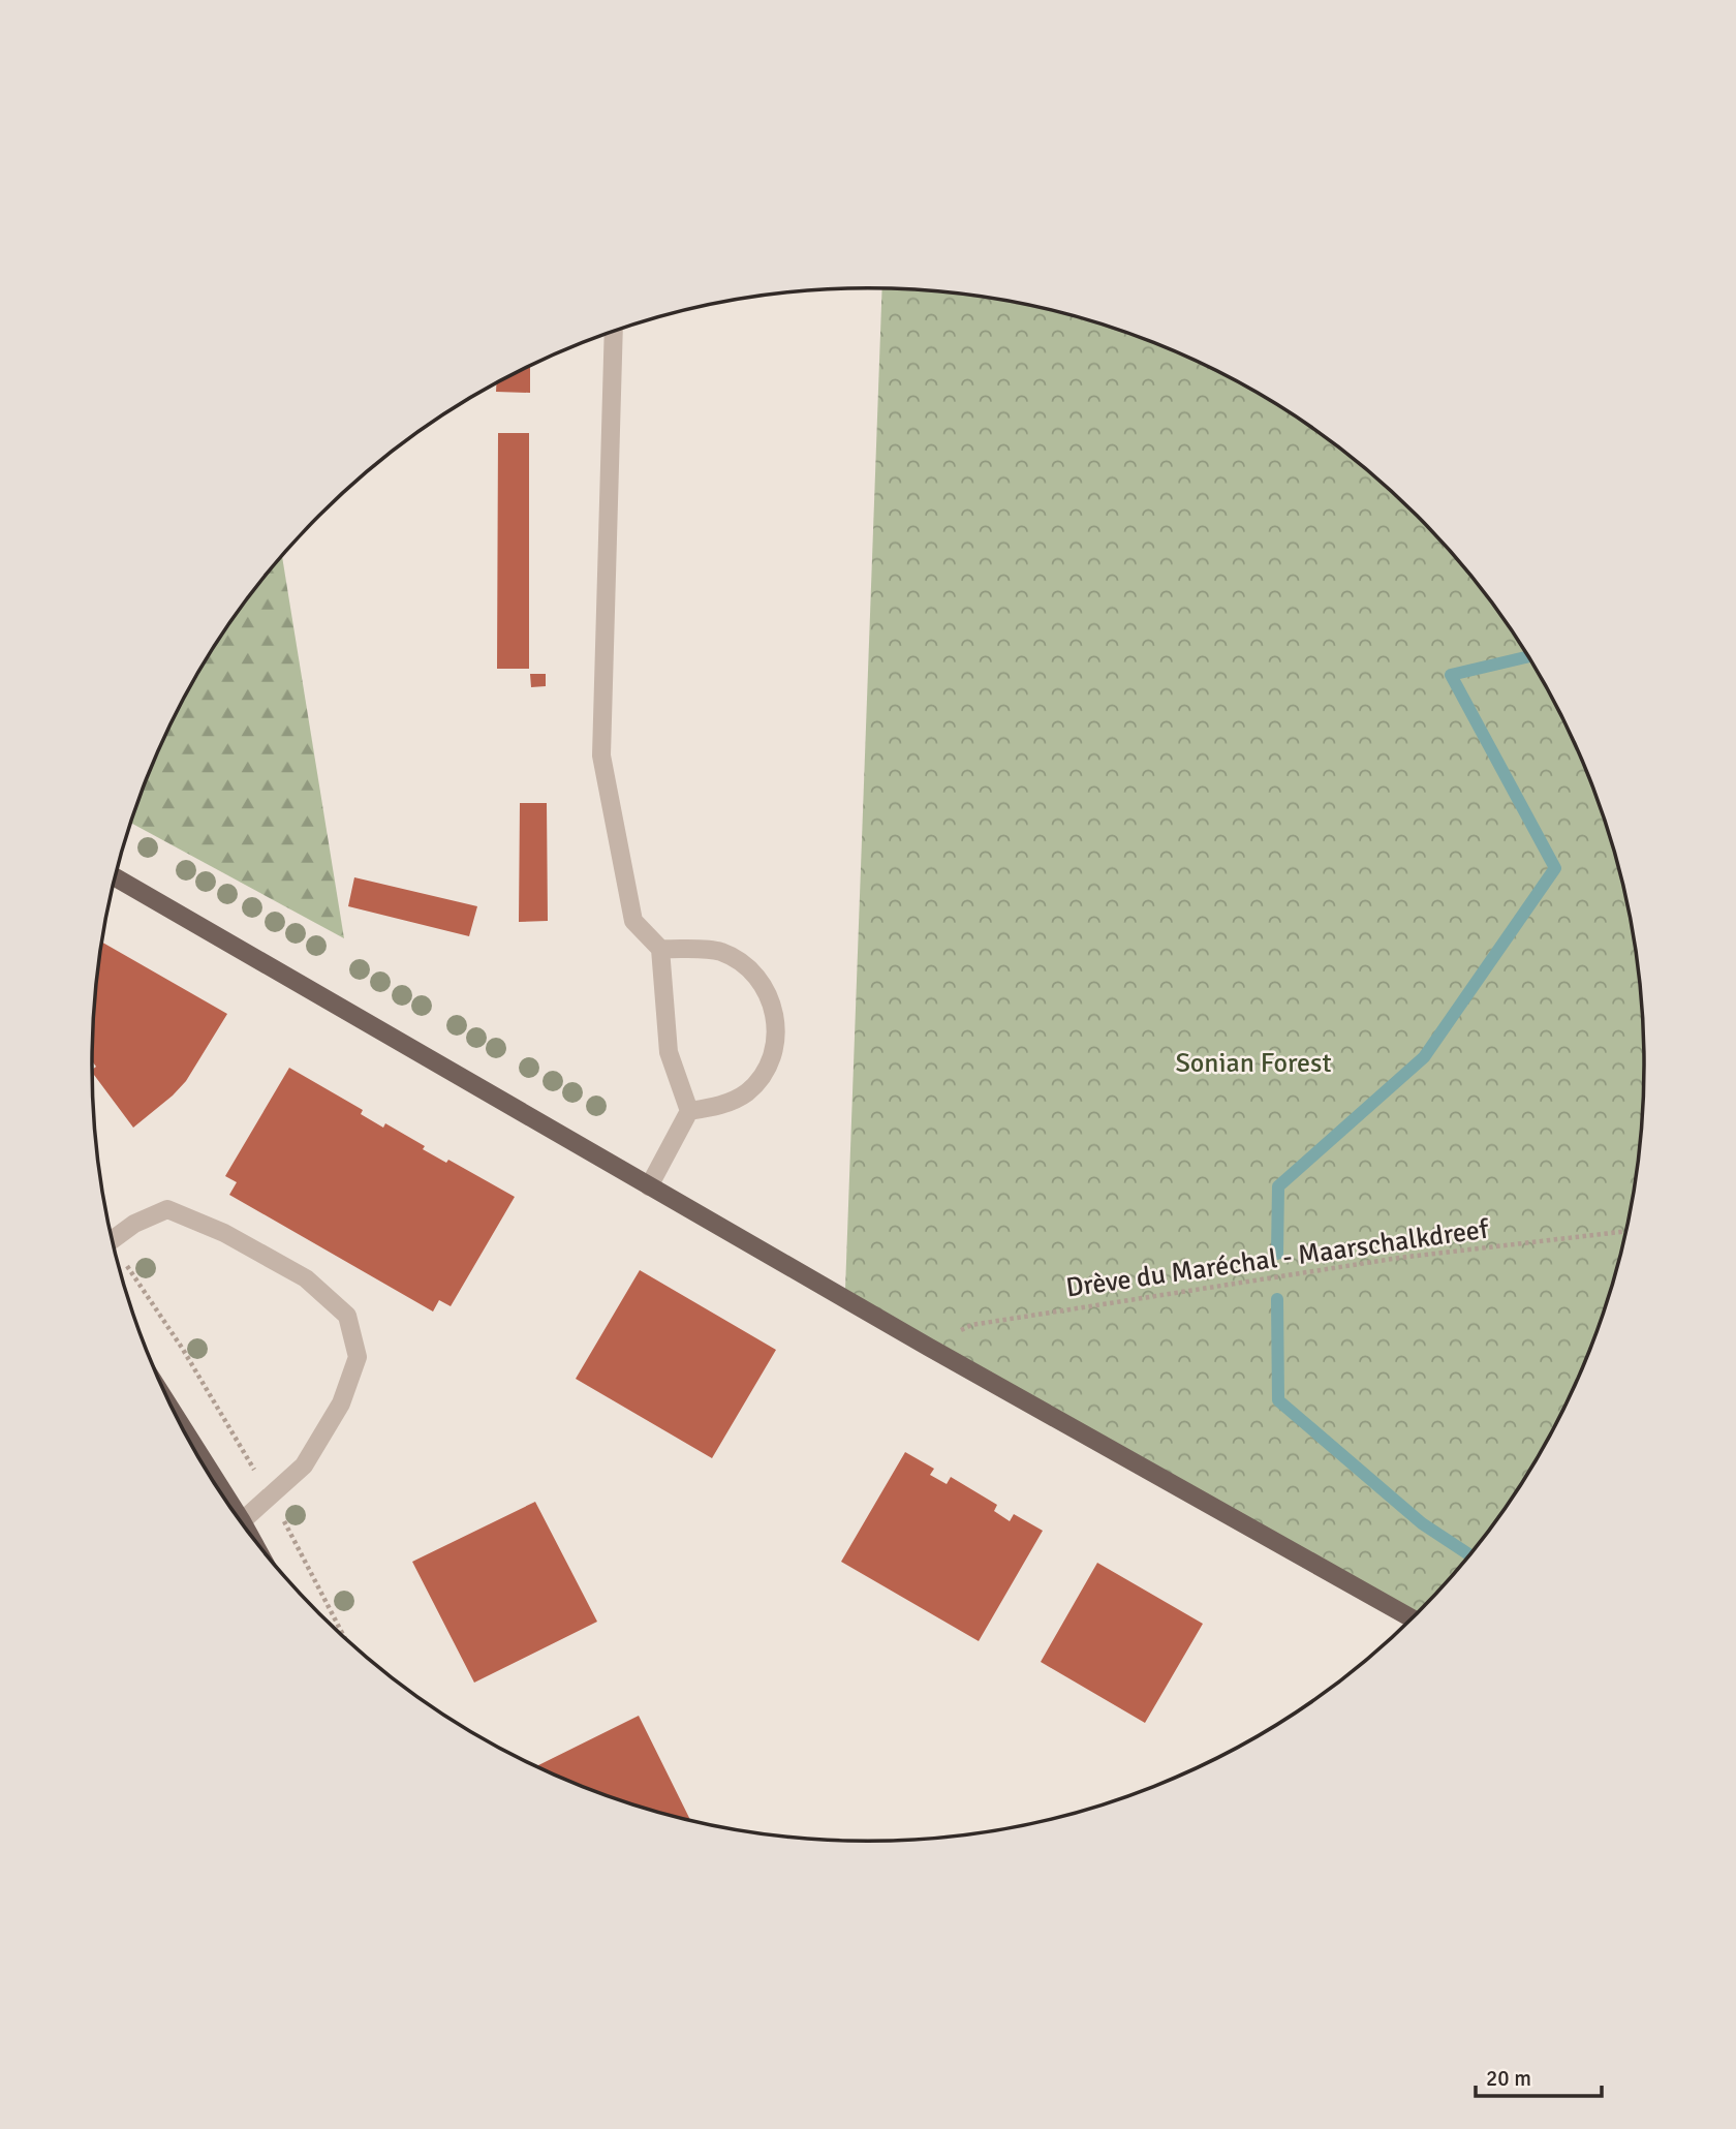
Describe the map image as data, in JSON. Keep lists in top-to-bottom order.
{
  "streets": {
    "path": ["Drève du Maréchal - Maarschalkdreef"]
  },
  "parks": ["Sonian Forest"],
  "scale_bar": "20 m"
}
